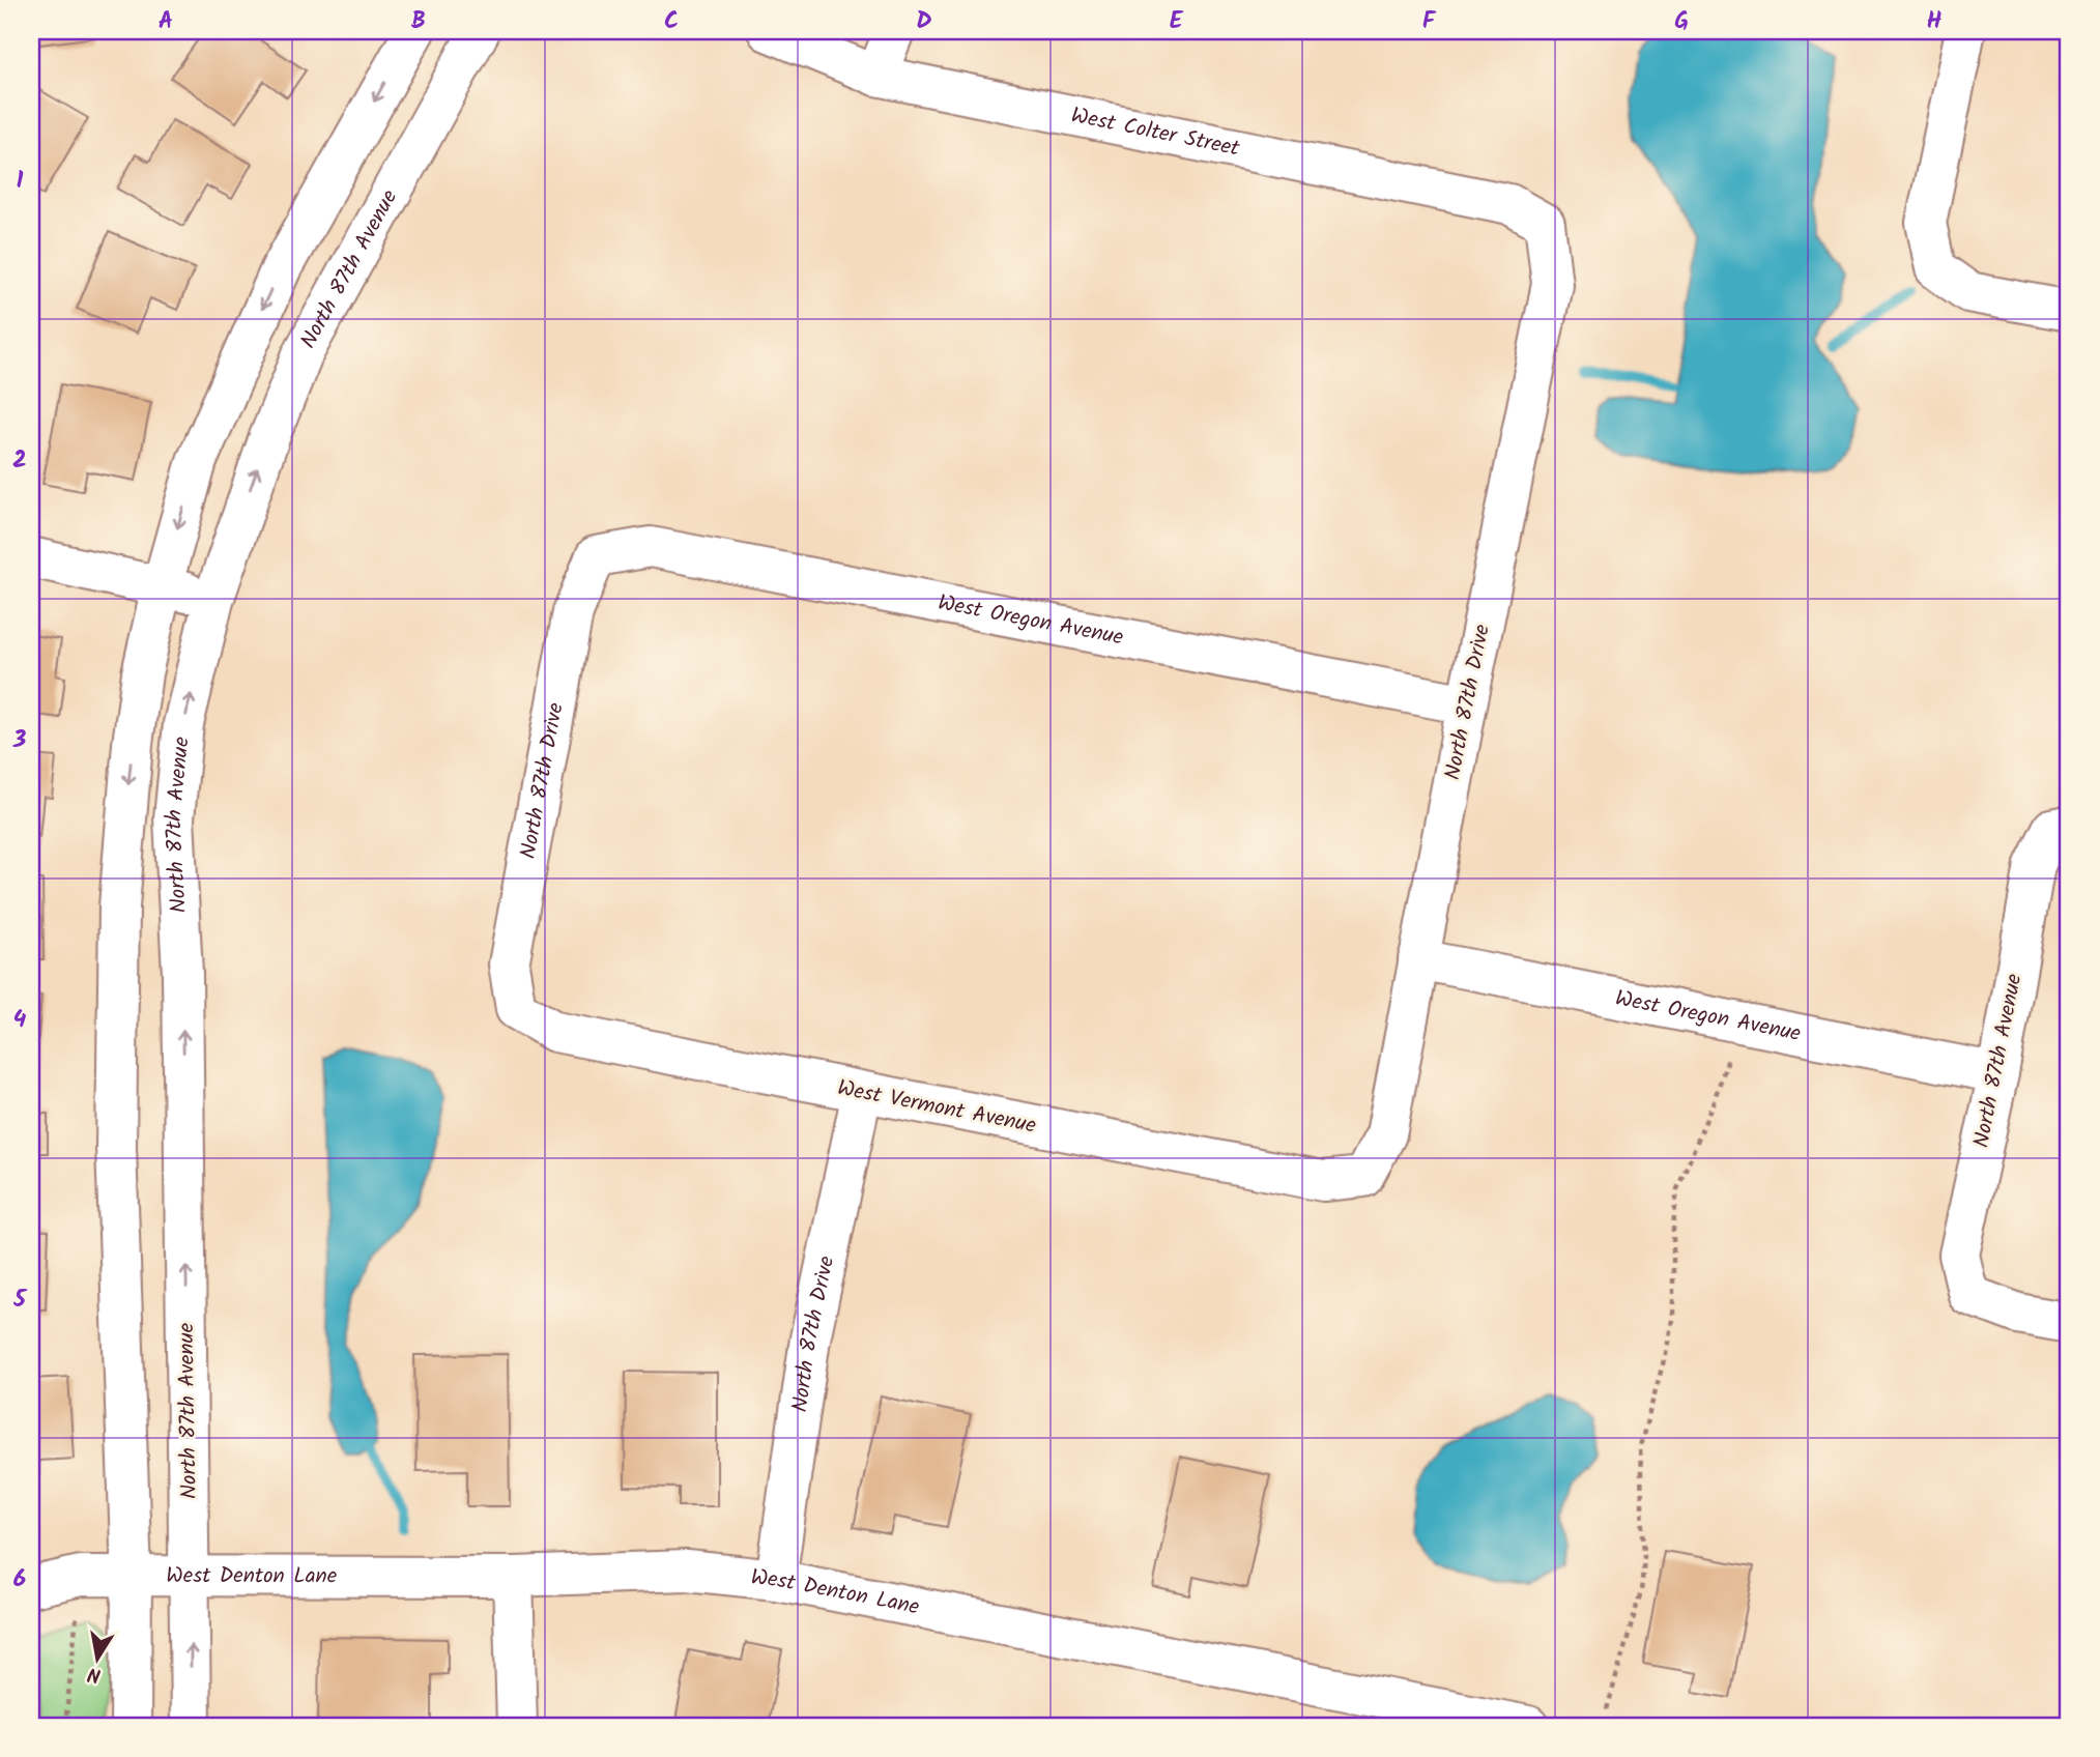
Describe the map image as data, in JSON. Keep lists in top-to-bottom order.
{
  "streets": {
    "street": [
      "West Colter Street",
      "North 87th Avenue",
      "West Oregon Avenue",
      "North 87th Drive",
      "West Vermont Avenue",
      "West Denton Lane"
    ]
  },
  "crossings": [
    ["West Colter Street", "North 87th Drive"],
    ["North 87th Avenue", "West Oregon Avenue"],
    ["North 87th Avenue", "West Denton Lane"],
    ["West Oregon Avenue", "North 87th Drive"],
    ["North 87th Drive", "West Vermont Avenue"],
    ["North 87th Drive", "West Denton Lane"]
  ],
  "north": "bottom",
  "grid": {
    "columns": [
      "A",
      "B",
      "C",
      "D",
      "E",
      "F",
      "G",
      "H"
    ],
    "rows": [
      "1",
      "2",
      "3",
      "4",
      "5",
      "6"
    ]
  }
}
